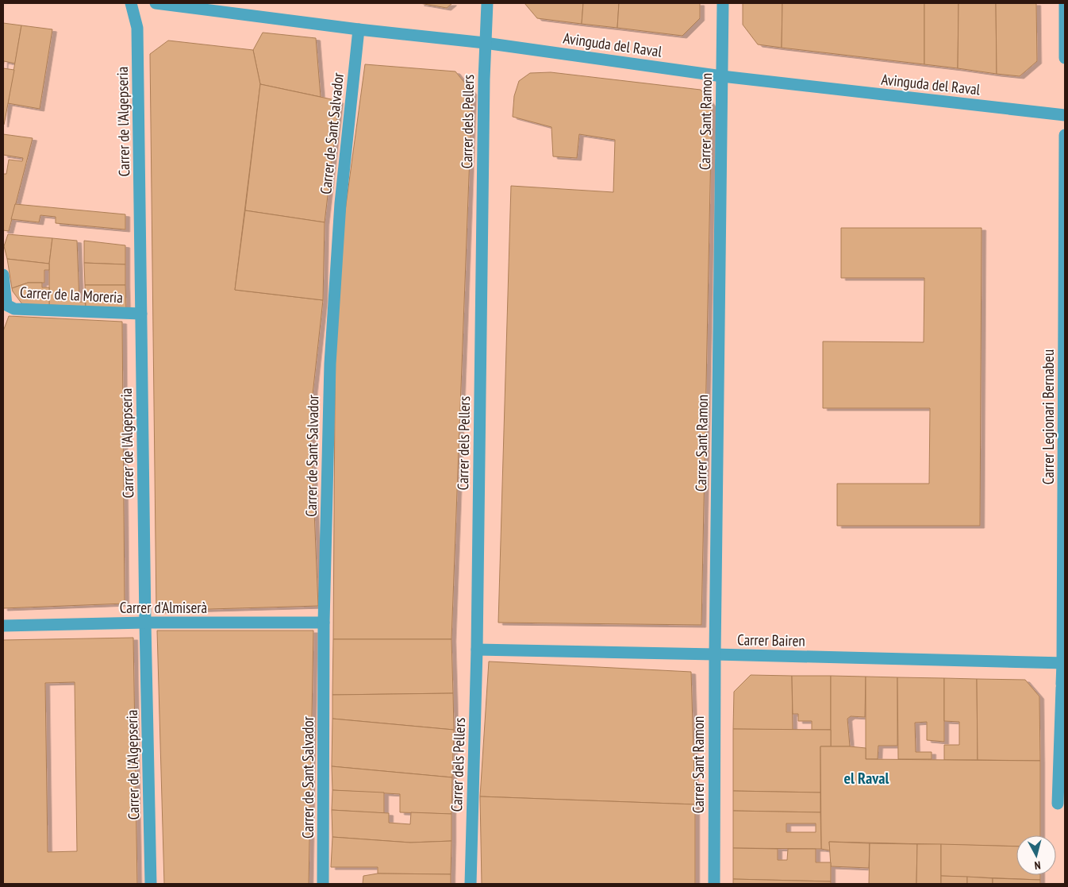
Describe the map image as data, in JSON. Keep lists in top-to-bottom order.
{
  "streets": {
    "street": [
      "Avinguda del Raval",
      "Carrer de l'Algepseria",
      "Carrer dels Pellers",
      "Carrer Sant Ramon",
      "Carrer de Sant Salvador",
      "Carrer de la Moreria",
      "Carrer Legionari Bernabeu",
      "Carrer d'Almiserà",
      "Carrer Bairen"
    ]
  },
  "crossings": [
    ["Avinguda del Raval", "Carrer dels Pellers"],
    ["Avinguda del Raval", "Carrer Sant Ramon"],
    ["Avinguda del Raval", "Carrer de Sant Salvador"],
    ["Carrer de l'Algepseria", "Carrer de la Moreria"],
    ["Carrer de l'Algepseria", "Carrer d'Almiserà"],
    ["Carrer dels Pellers", "Carrer Bairen"],
    ["Carrer Sant Ramon", "Carrer Bairen"],
    ["Carrer de Sant Salvador", "Carrer d'Almiserà"],
    ["Carrer Legionari Bernabeu", "Carrer Bairen"]
  ],
  "districts": ["el Raval"],
  "north": "bottom"
}
